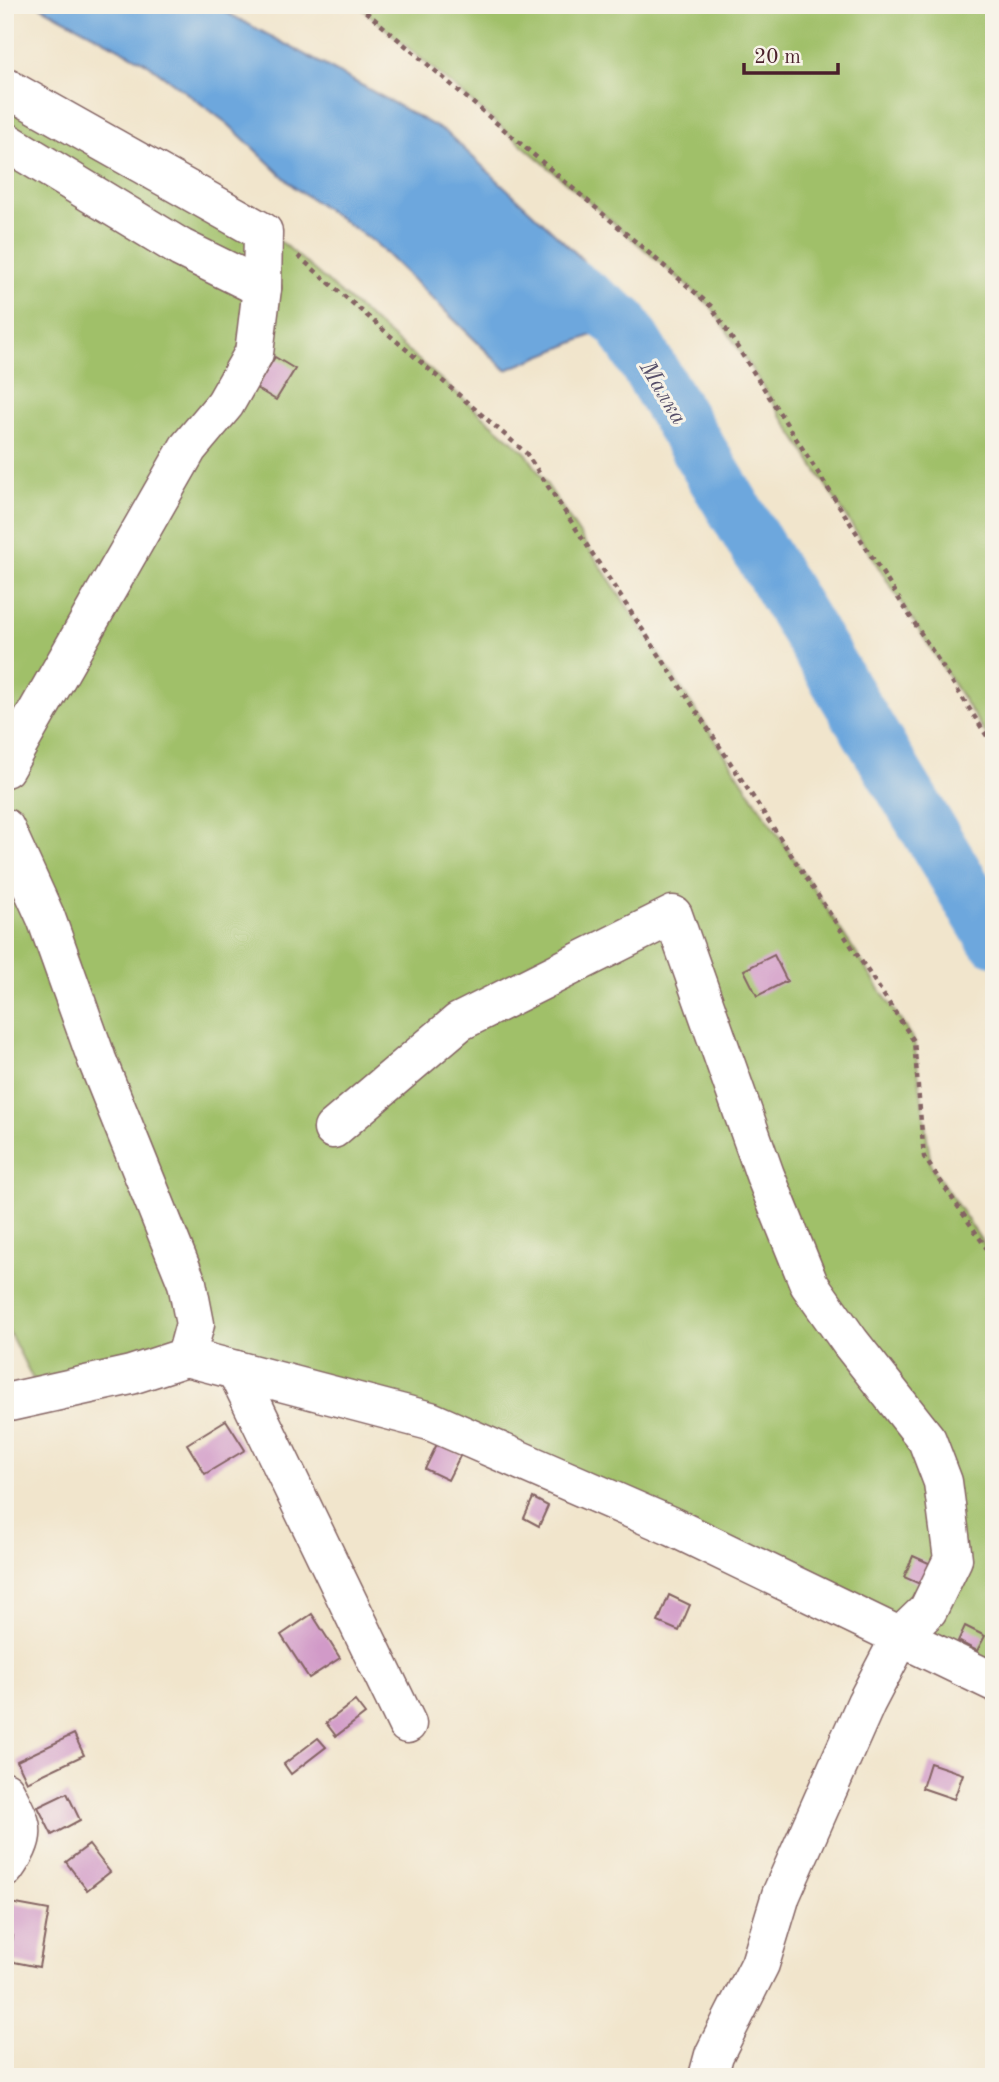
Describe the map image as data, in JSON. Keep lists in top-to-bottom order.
{
  "water": ["Малка"],
  "scale_bar": "20 m"
}
